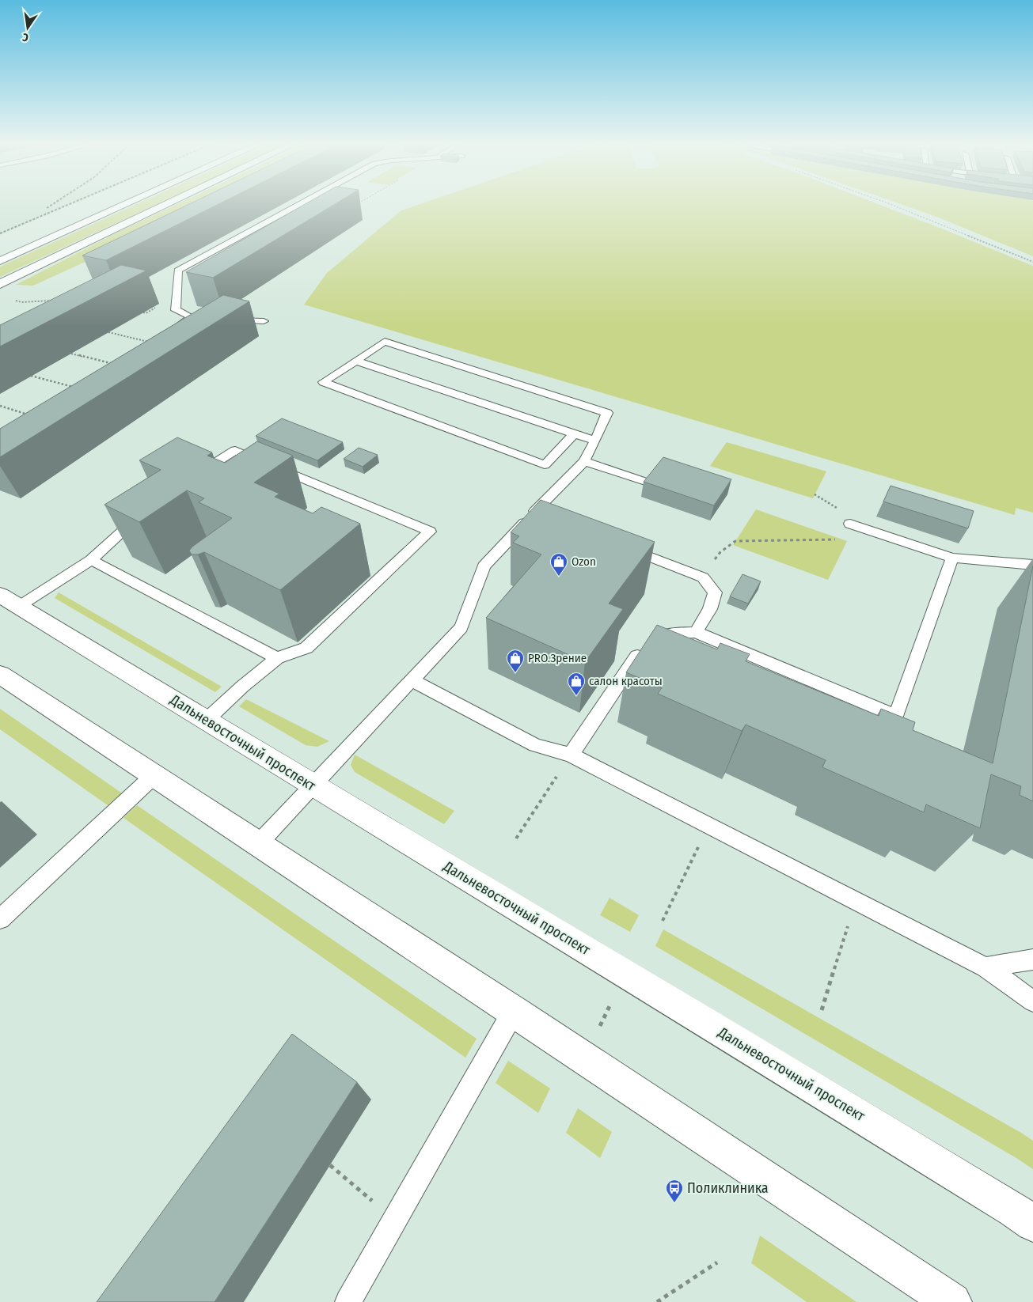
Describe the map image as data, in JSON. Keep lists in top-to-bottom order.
{
  "streets": {
    "street": ["Дальневосточный проспект"]
  },
  "places": {
    "shop": ["Ozon", "PRO.Зрение", "салон красоты"],
    "bus stop": ["Поликлиника"]
  },
  "north": "bottom"
}
